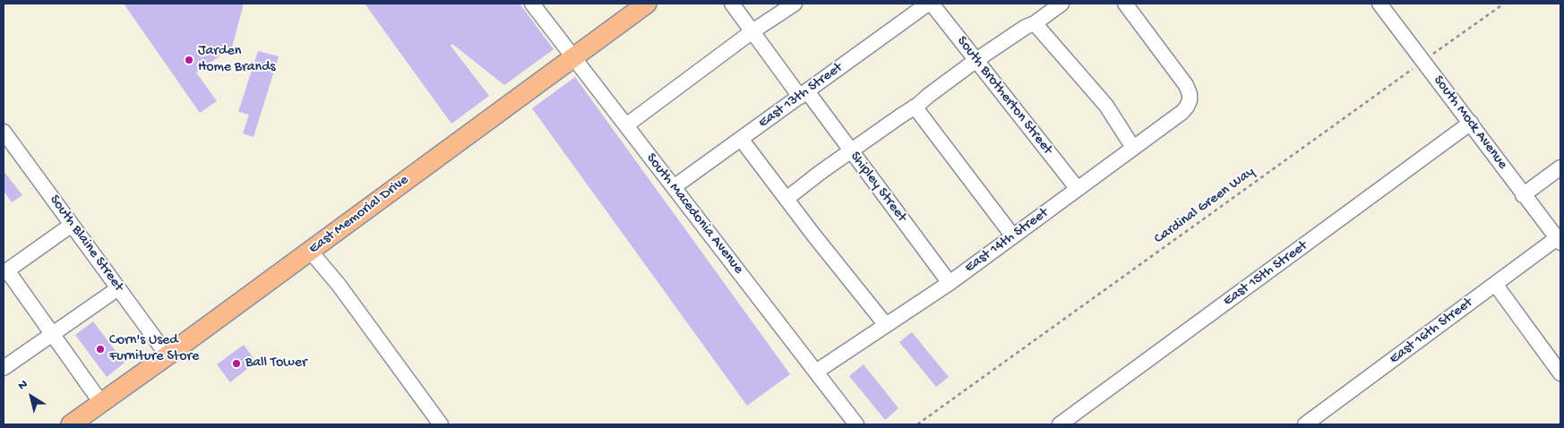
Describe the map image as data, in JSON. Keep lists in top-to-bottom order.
{
  "streets": {
    "main road": ["East Memorial Drive"],
    "street": [
      "East 13th Street",
      "South Brotherton Street",
      "South Mock Avenue",
      "Shipley Street",
      "South Macedonia Avenue",
      "East 14th Street",
      "South Blaine Street",
      "East 15th Street",
      "East 16th Street"
    ],
    "path": ["Cardinal Green Way"]
  },
  "crossings": [
    ["East 13th Street", "Shipley Street"],
    ["East 13th Street", "South Macedonia Avenue"],
    ["South Brotherton Street", "East 14th Street"],
    ["South Mock Avenue", "Cardinal Green Way"],
    ["South Mock Avenue", "East 15th Street"],
    ["South Mock Avenue", "East 16th Street"],
    ["Shipley Street", "East 14th Street"],
    ["South Macedonia Avenue", "East Memorial Drive"],
    ["South Macedonia Avenue", "East 14th Street"],
    ["East Memorial Drive", "South Blaine Street"]
  ],
  "places": ["Jarden Home Brands", "Corn's Used Furniture Store", "Ball Tower"],
  "north": "top left"
}
